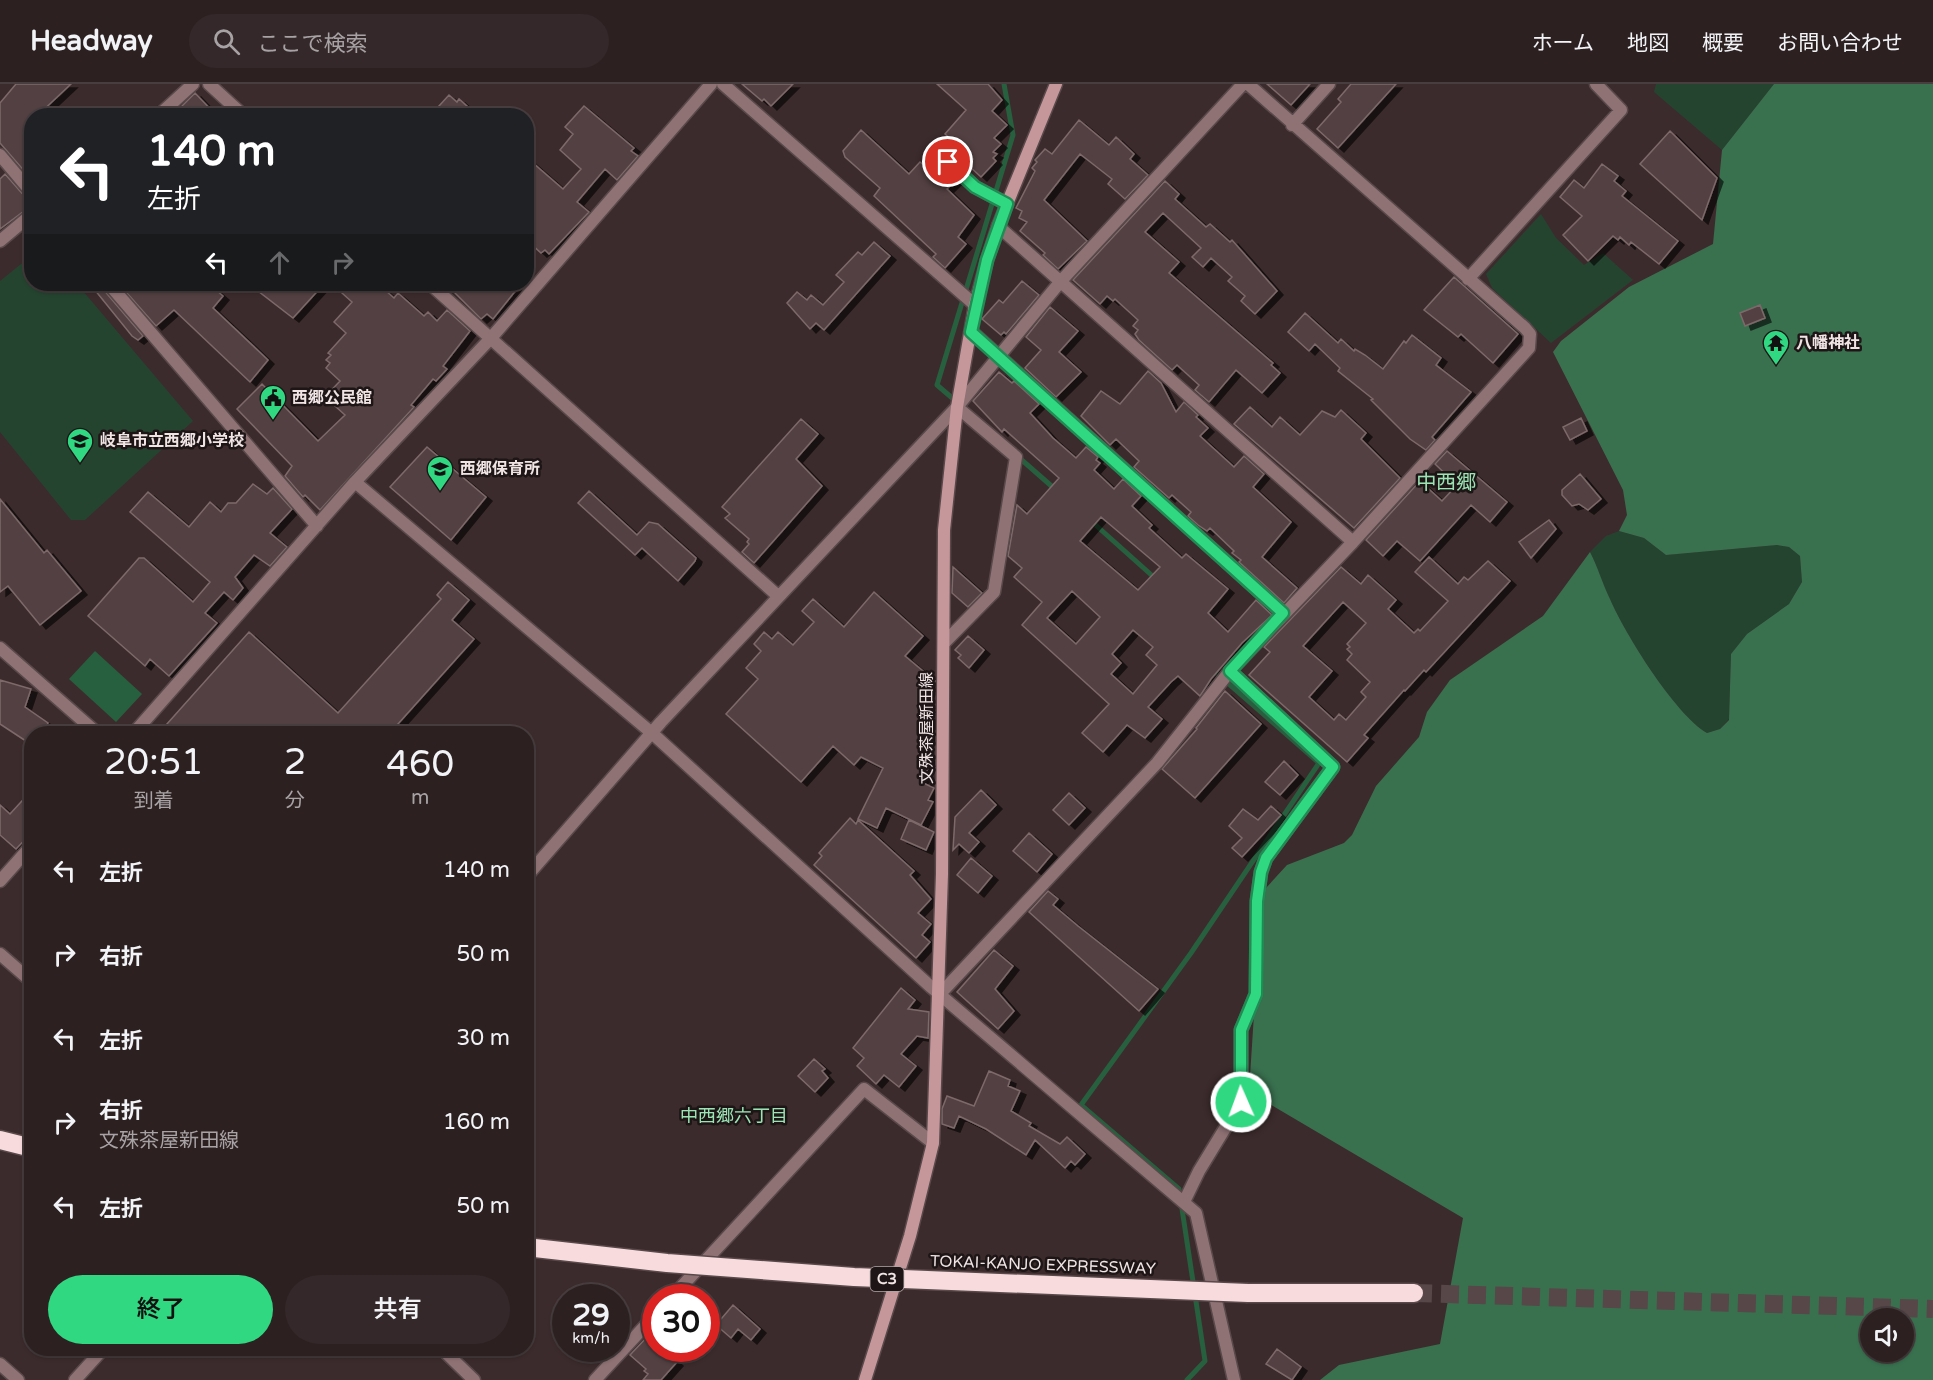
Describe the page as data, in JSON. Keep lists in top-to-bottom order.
{
  "streets": {
    "highway": ["TOKAI-KANJO EXPRESSWAY", "C3"],
    "main road": ["文殊茶屋新田線"]
  },
  "districts": ["中西郷", "中西郷六丁目"],
  "places": {
    "temple": ["八幡神社"],
    "public building": ["西郷公民館"],
    "school or university": ["岐阜市立西郷小学校", "西郷保育所"]
  },
  "page": {
    "header": "Headway",
    "search": "ここで検索",
    "nav": [
      "ホーム",
      "地図",
      "概要",
      "お問い合わせ"
    ],
    "turn": ["140 m", "左折"],
    "eta": [
      "20:51",
      "到着",
      "2",
      "分",
      "460",
      "m"
    ],
    "list": [
      {
        "name": "左折",
        "value": "140 m"
      },
      {
        "name": "右折",
        "value": "50 m"
      },
      {
        "name": "左折",
        "value": "30 m"
      },
      {
        "name": "右折",
        "note": "文殊茶屋新田線",
        "value": "160 m"
      },
      {
        "name": "左折",
        "value": "50 m"
      }
    ],
    "buttons": ["終了", "共有"],
    "speed": "29 km/h",
    "limit": "30"
  }
}
